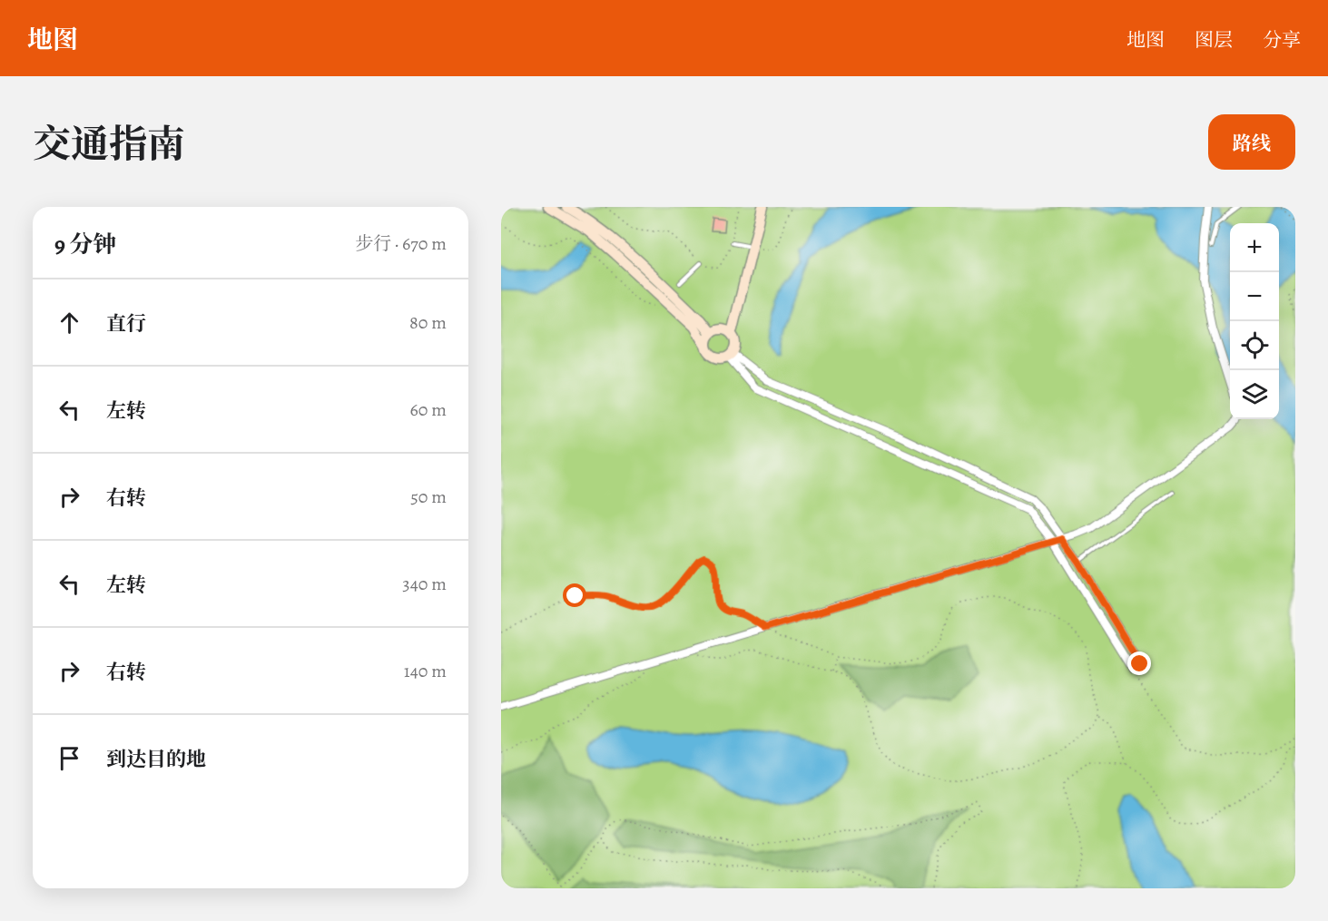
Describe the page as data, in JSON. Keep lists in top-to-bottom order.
{
  "page": {
    "header": "地图",
    "nav": ["地图", "图层", "分享"],
    "title": "交通指南",
    "buttons": "路线",
    "heading": ["9 分钟", "步行 · 670 m"],
    "map_buttons": ["+", "−"],
    "list": [
      ["直行", "80 m"],
      ["左转", "60 m"],
      ["右转", "50 m"],
      ["左转", "340 m"],
      ["右转", "140 m"],
      "到达目的地"
    ]
  }
}
